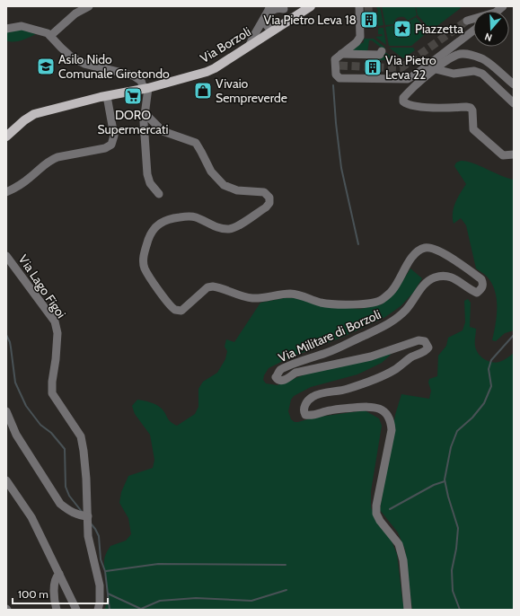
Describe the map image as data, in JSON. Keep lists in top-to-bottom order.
{
  "streets": {
    "main road": ["Via Borzoli"],
    "street": ["Via Lago Figoi", "Via Militare di Borzoli"]
  },
  "places": {
    "building": ["Via Pietro Leva 18", "Via Pietro Leva 22"],
    "place": ["Piazzetta"],
    "school or university": ["Asilo Nido Comunale Girotondo"],
    "shop": ["Vivaio Sempreverde"],
    "supermarket": ["DORO Supermercati"]
  },
  "scale_bar": "100 m",
  "north": "bottom"
}
